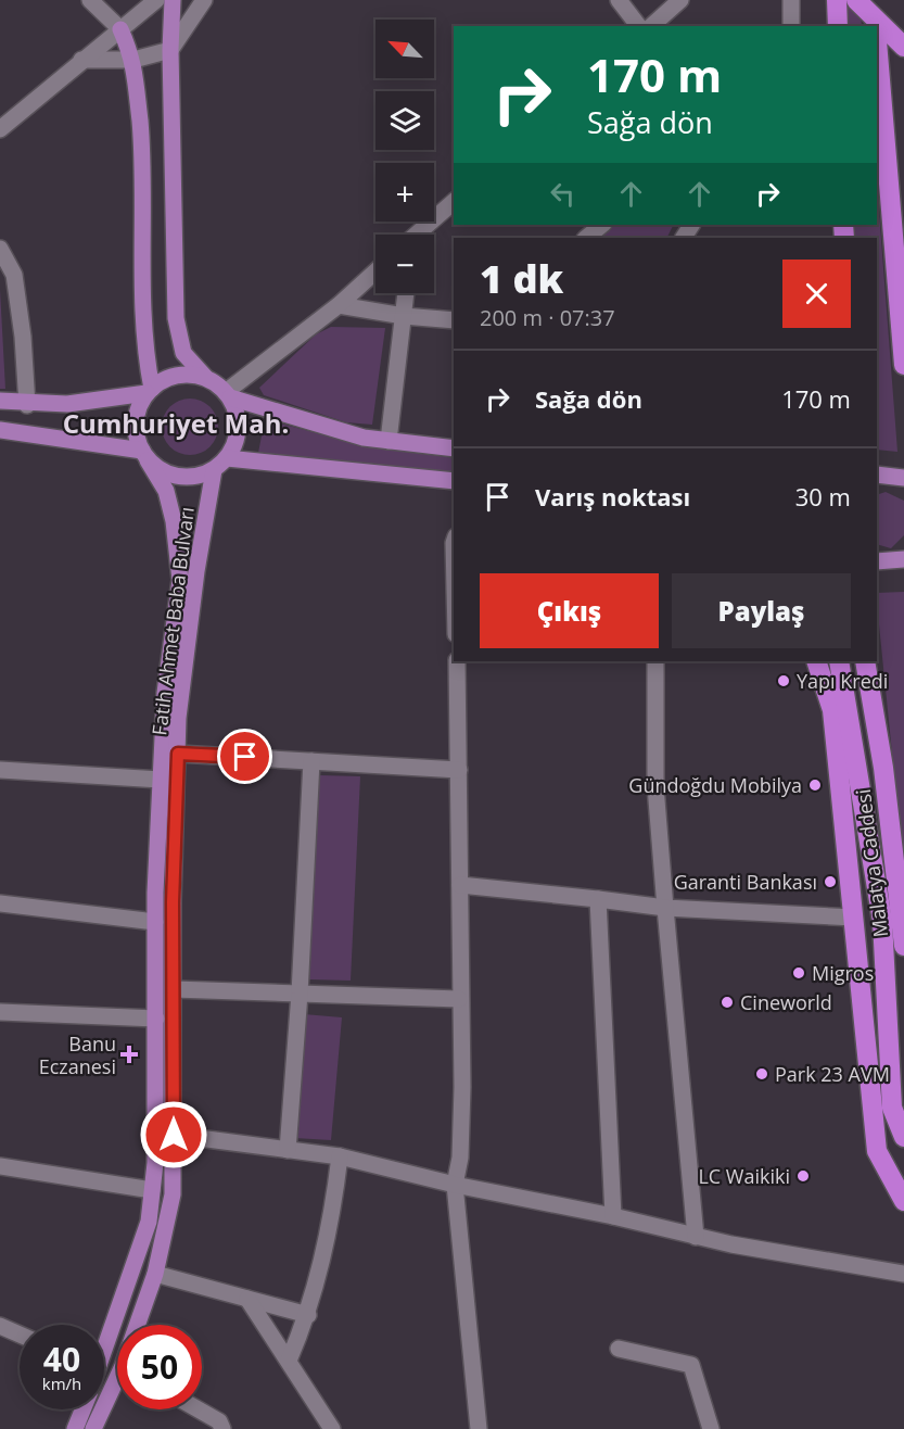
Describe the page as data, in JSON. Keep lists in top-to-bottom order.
{
  "streets": {
    "highway": ["Malatya Caddesi"],
    "main road": ["Fatih Ahmet Baba Bulvarı"]
  },
  "districts": ["Cumhuriyet Mah."],
  "places": {
    "other": [
      "Yapı Kredi",
      "Gündoğdu Mobilya",
      "Garanti Bankası",
      "Migros",
      "Cineworld",
      "Park 23 AVM",
      "LC Waikiki"
    ],
    "health": ["Banu Eczanesi"]
  },
  "north": "top left",
  "page": {
    "map_buttons": ["+", "−"],
    "turn": ["170 m", "Sağa dön"],
    "heading": ["1 dk", "200 m · 07:37"],
    "list": [
      {
        "name": "Sağa dön",
        "value": "170 m"
      },
      {
        "name": "Varış noktası",
        "value": "30 m"
      }
    ],
    "buttons": ["Çıkış", "Paylaş"],
    "speed": "40 km/h",
    "limit": "50"
  }
}
